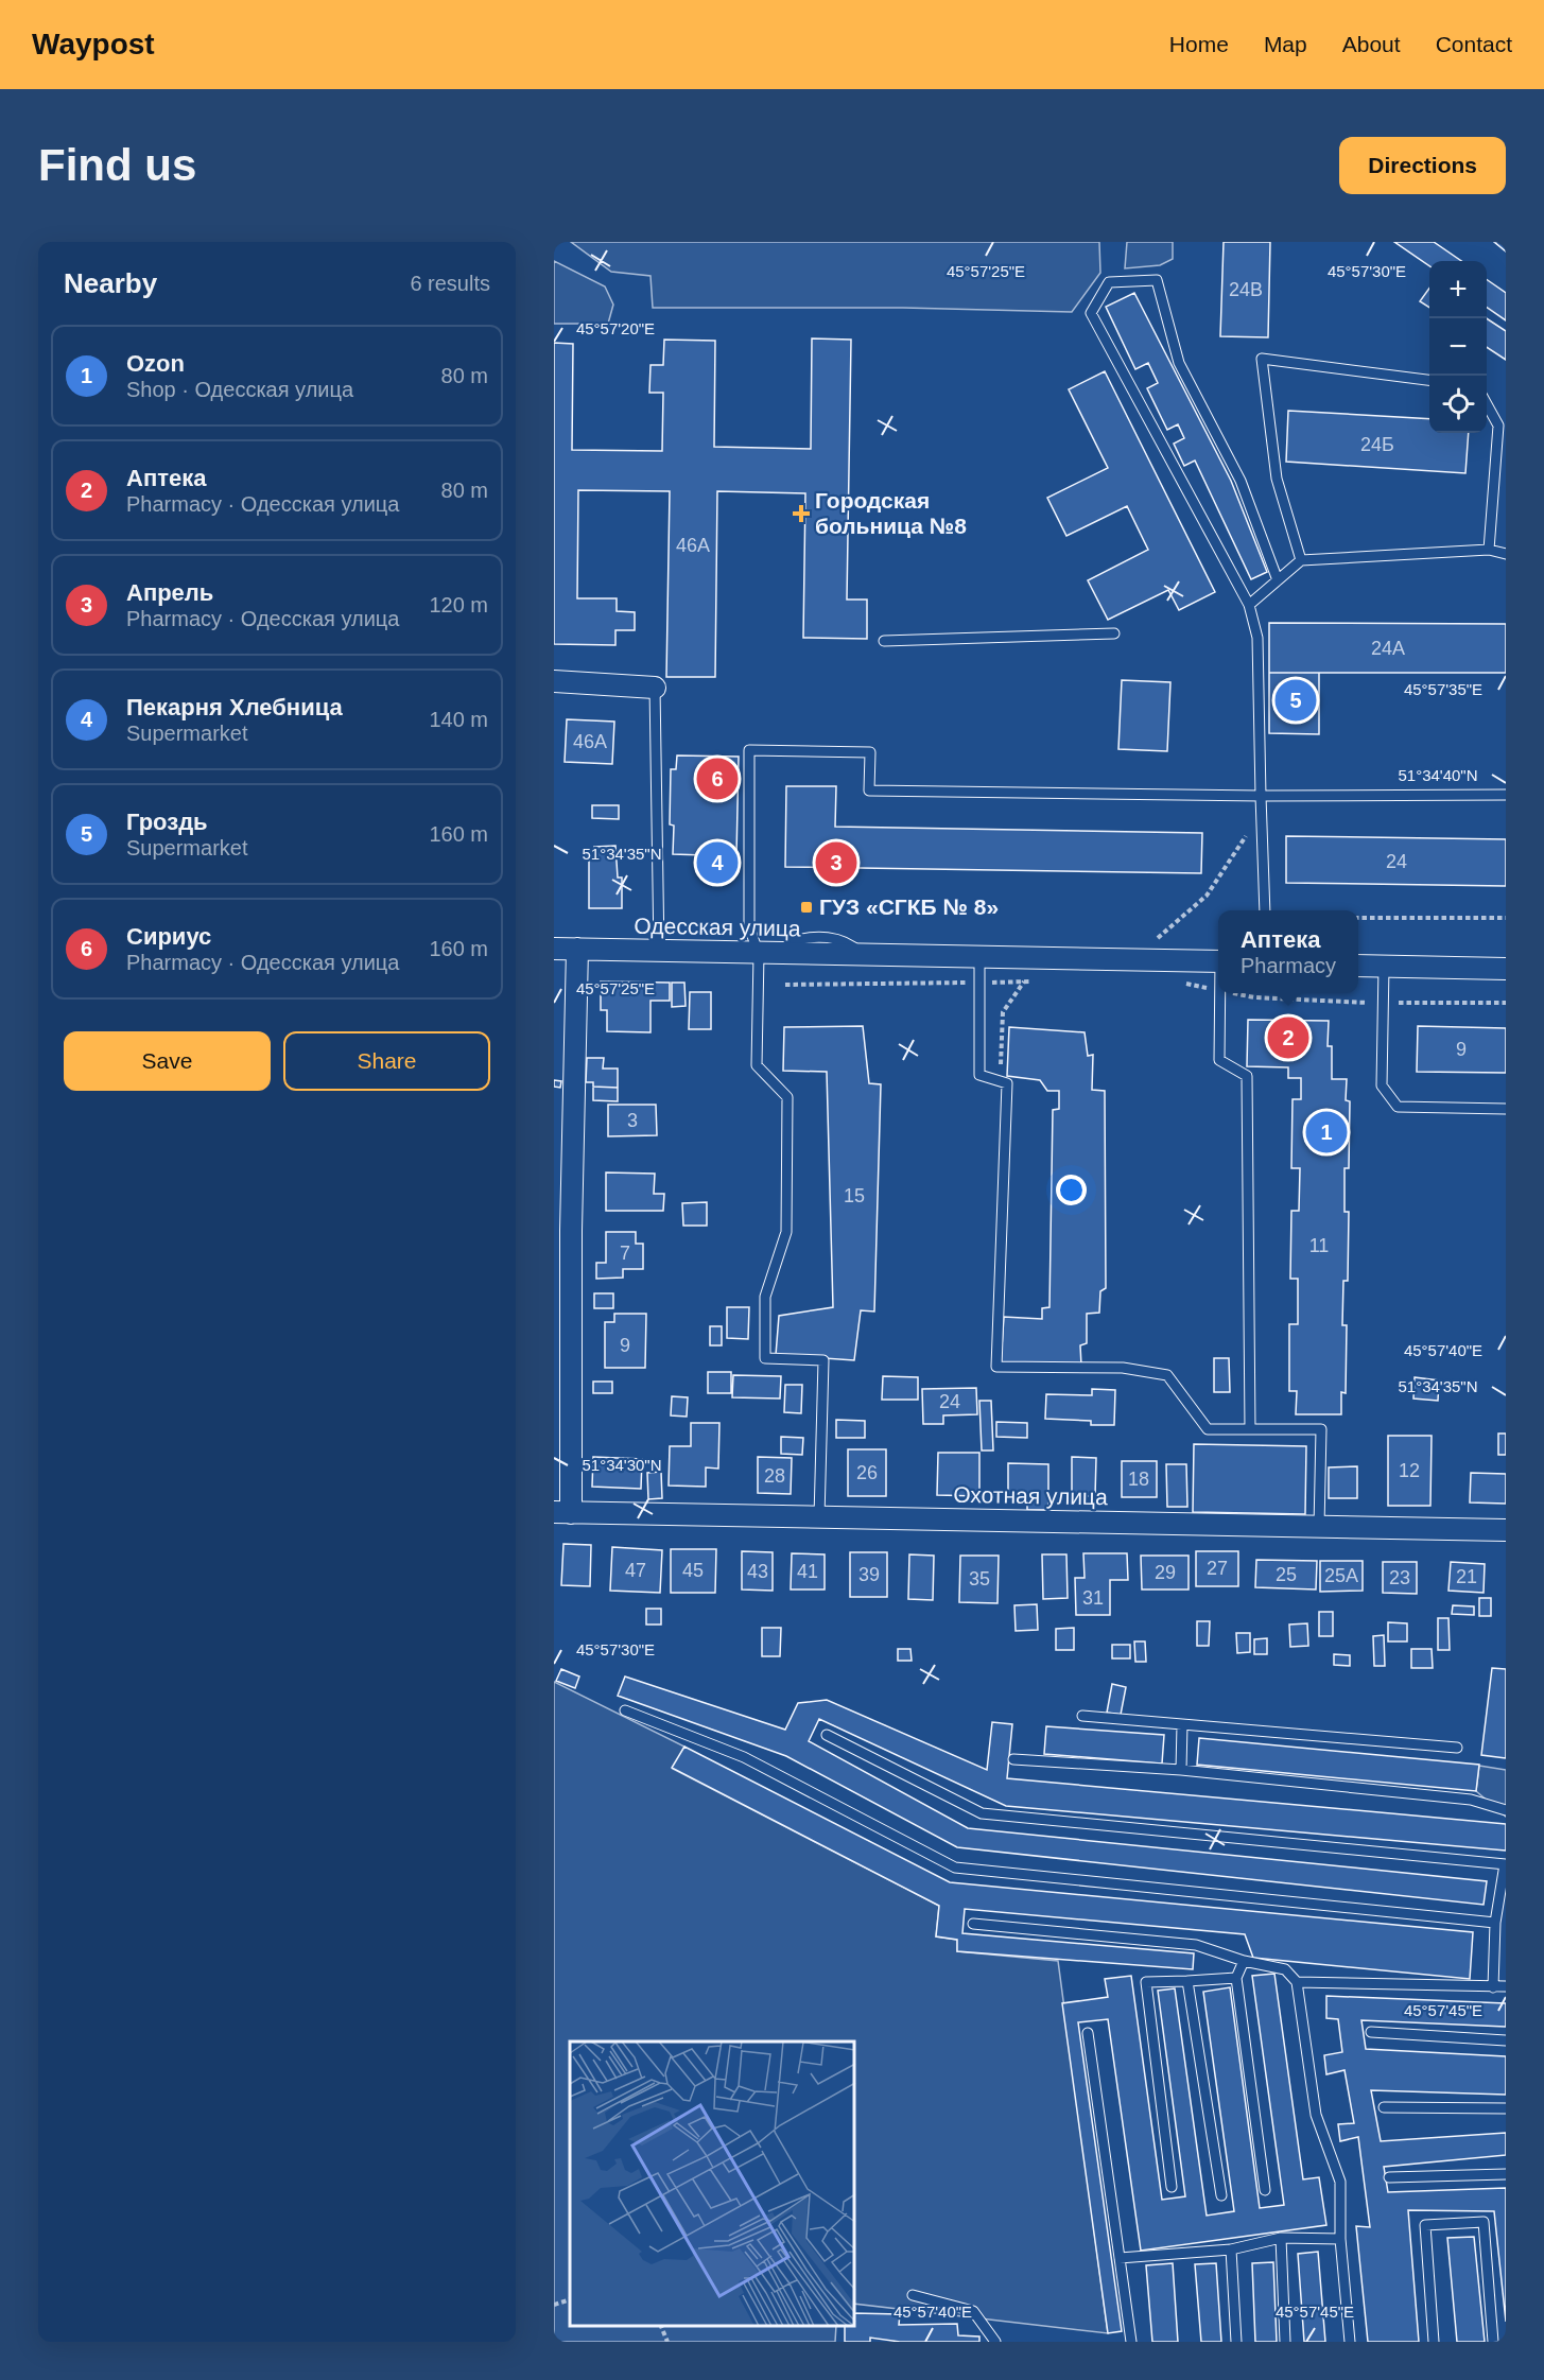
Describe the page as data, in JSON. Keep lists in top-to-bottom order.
{
  "streets": {
    "street": ["Одесская улица", "Охотная улица"]
  },
  "places": {
    "health": ["Городская больница №8"],
    "transit": ["ГУЗ «СГКБ № 8»"]
  },
  "house_numbers": [
    "24В",
    "24Б",
    "46А",
    "24А",
    "46А",
    "24",
    "9",
    "3",
    "15",
    "11",
    "7",
    "9",
    "24",
    "12",
    "26",
    "28",
    "18",
    "27",
    "47",
    "45",
    "43",
    "41",
    "29",
    "39",
    "25",
    "25А",
    "21",
    "23",
    "35",
    "31"
  ],
  "page": {
    "header": "Waypost",
    "nav": [
      "Home",
      "Map",
      "About",
      "Contact"
    ],
    "buttons": [
      "Directions",
      ["Save", "Share"]
    ],
    "title": "Find us",
    "heading": ["Nearby", "6 results"],
    "map_buttons": ["+", "−"],
    "list": [
      {
        "mark": "1",
        "name": "Ozon",
        "note": "Shop · Одесская улица",
        "value": "80 m"
      },
      {
        "mark": "2",
        "name": "Аптека",
        "note": "Pharmacy · Одесская улица",
        "value": "80 m"
      },
      {
        "mark": "3",
        "name": "Апрель",
        "note": "Pharmacy · Одесская улица",
        "value": "120 m"
      },
      {
        "mark": "4",
        "name": "Пекарня Хлебница",
        "note": "Supermarket",
        "value": "140 m"
      },
      {
        "mark": "5",
        "name": "Гроздь",
        "note": "Supermarket",
        "value": "160 m"
      },
      {
        "mark": "6",
        "name": "Сириус",
        "note": "Pharmacy · Одесская улица",
        "value": "160 m"
      }
    ],
    "pins": [
      "5",
      "6",
      "3",
      "4",
      "2",
      "1"
    ],
    "popup": ["Аптека", "Pharmacy"]
  },
  "coordinates": [
    "45°57'25\"E",
    "45°57'30\"E",
    "45°57'20\"E",
    "45°57'35\"E",
    "51°34'40\"N",
    "51°34'35\"N",
    "45°57'40\"E",
    "51°34'30\"N",
    "45°57'45\"E"
  ]
}
